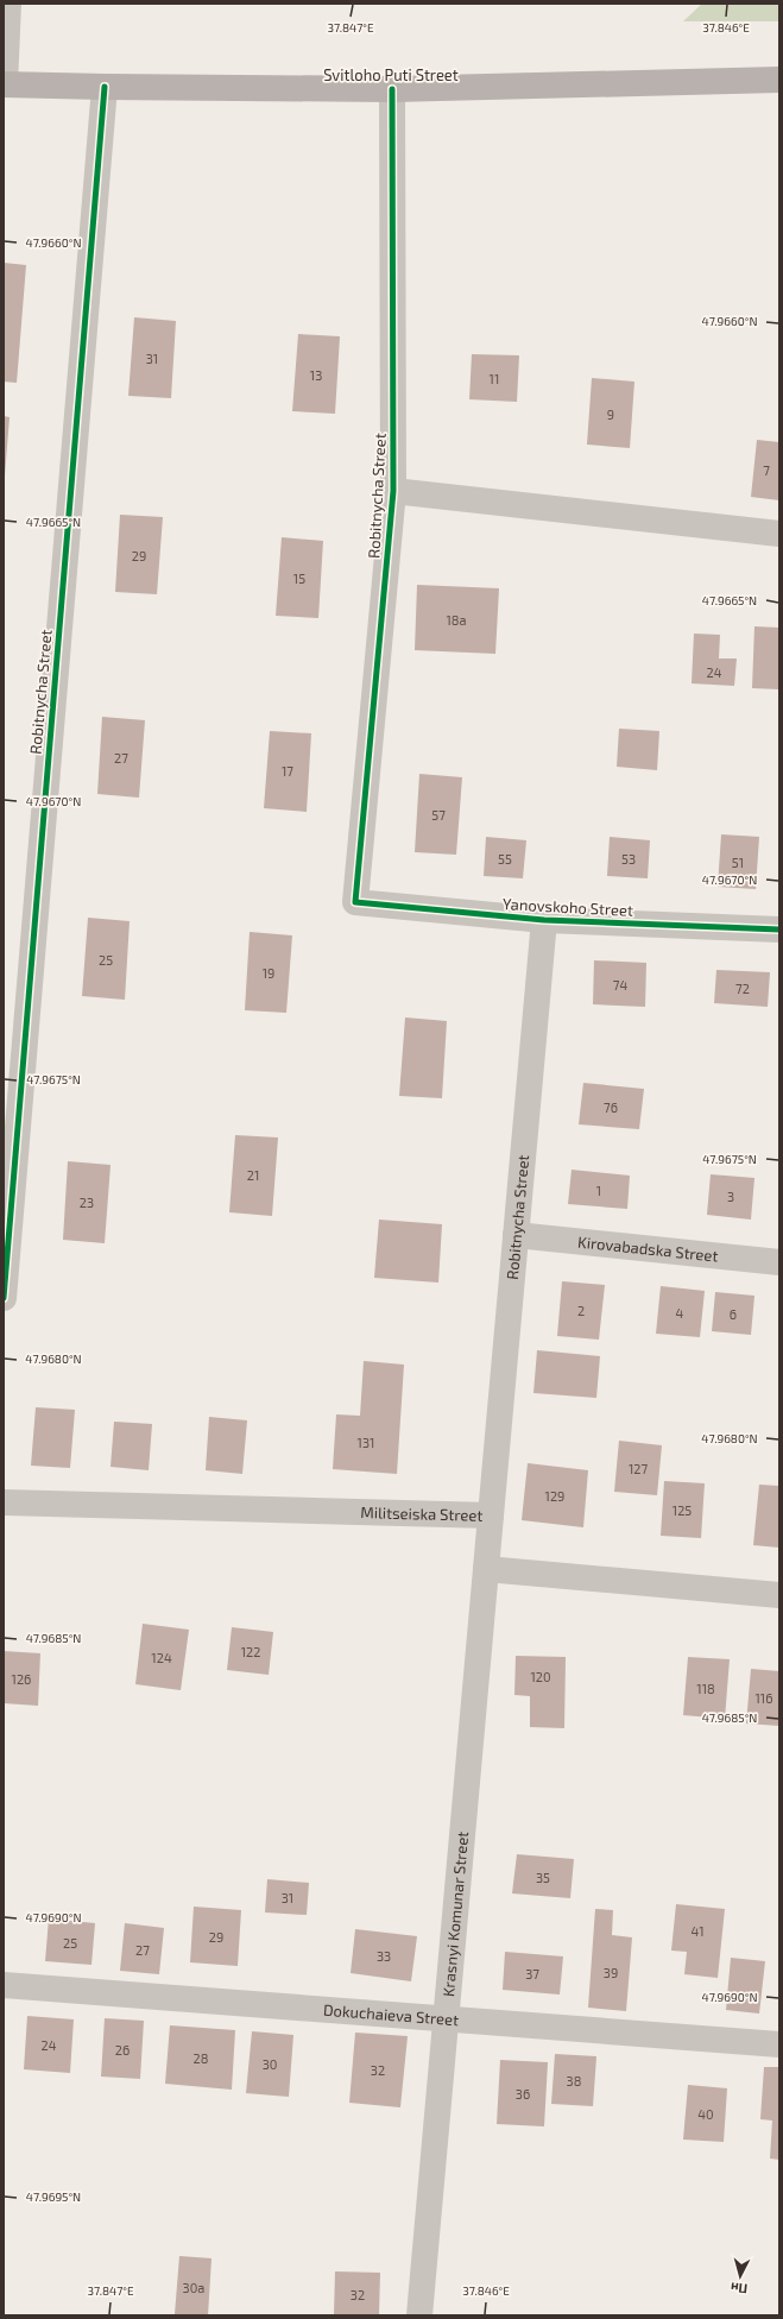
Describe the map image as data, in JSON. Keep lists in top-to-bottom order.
{
  "streets": {
    "main road": ["Svitloho Puti Street"],
    "street": [
      "Robitnycha Street",
      "Yanovskoho Street",
      "Kirovabadska Street",
      "Militseiska Street",
      "Krasnyi Komunar Street",
      "Dokuchaieva Street"
    ]
  },
  "crossings": [
    ["Svitloho Puti Street", "Robitnycha Street"],
    ["Robitnycha Street", "Yanovskoho Street"],
    ["Robitnycha Street", "Kirovabadska Street"],
    ["Robitnycha Street", "Militseiska Street"],
    ["Militseiska Street", "Krasnyi Komunar Street"],
    ["Krasnyi Komunar Street", "Dokuchaieva Street"]
  ],
  "house_numbers": [
    "31",
    "13",
    "11",
    "9",
    "7",
    "29",
    "15",
    "18а",
    "24",
    "27",
    "17",
    "57",
    "55",
    "53",
    "51",
    "25",
    "19",
    "74",
    "72",
    "76",
    "21",
    "1",
    "3",
    "23",
    "2",
    "4",
    "6",
    "131",
    "127",
    "129",
    "125",
    "122",
    "124",
    "120",
    "126",
    "118",
    "116",
    "35",
    "31",
    "41",
    "29",
    "25",
    "27",
    "33",
    "39",
    "37",
    "24",
    "26",
    "28",
    "30",
    "32",
    "38",
    "36",
    "40",
    "30а",
    "32"
  ],
  "north": "bottom",
  "coordinates": [
    "37.847°E",
    "37.846°E",
    "47.9660°N",
    "47.9665°N",
    "47.9670°N",
    "47.9675°N",
    "47.9680°N",
    "47.9685°N",
    "47.9690°N",
    "47.9695°N"
  ]
}
